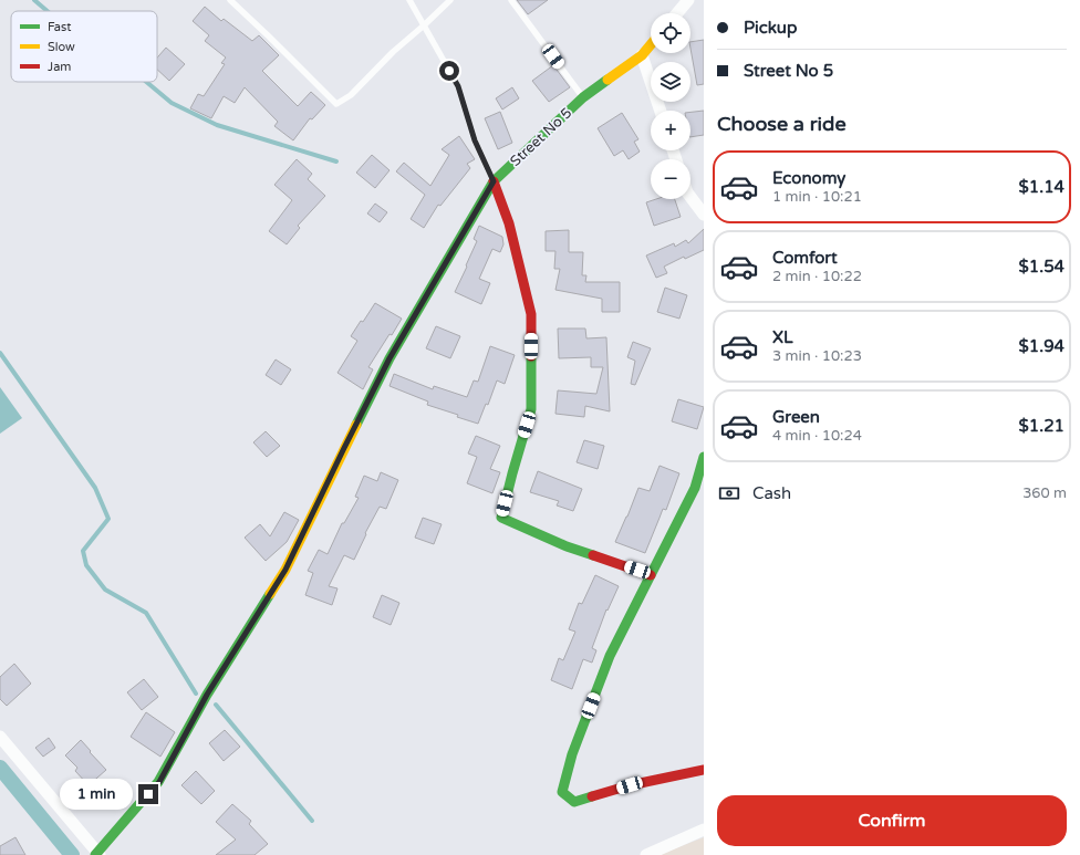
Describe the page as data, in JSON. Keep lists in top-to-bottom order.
{
  "streets": {
    "street": ["Street No 5"]
  },
  "legend": ["Fast", "Slow", "Jam"],
  "page": {
    "banner": ["Pickup", "Street No 5"],
    "map_buttons": ["+", "−"],
    "heading": "Choose a ride",
    "list": [
      {
        "name": "Economy",
        "note": "1 min · 10:21",
        "value": "$1.14"
      },
      {
        "name": "Comfort",
        "note": "2 min · 10:22",
        "value": "$1.54"
      },
      {
        "name": "XL",
        "note": "3 min · 10:23",
        "value": "$1.94"
      },
      {
        "name": "Green",
        "note": "4 min · 10:24",
        "value": "$1.21"
      }
    ],
    "pay": ["Cash", "360 m"],
    "bubble": "1 min",
    "buttons": "Confirm"
  }
}
